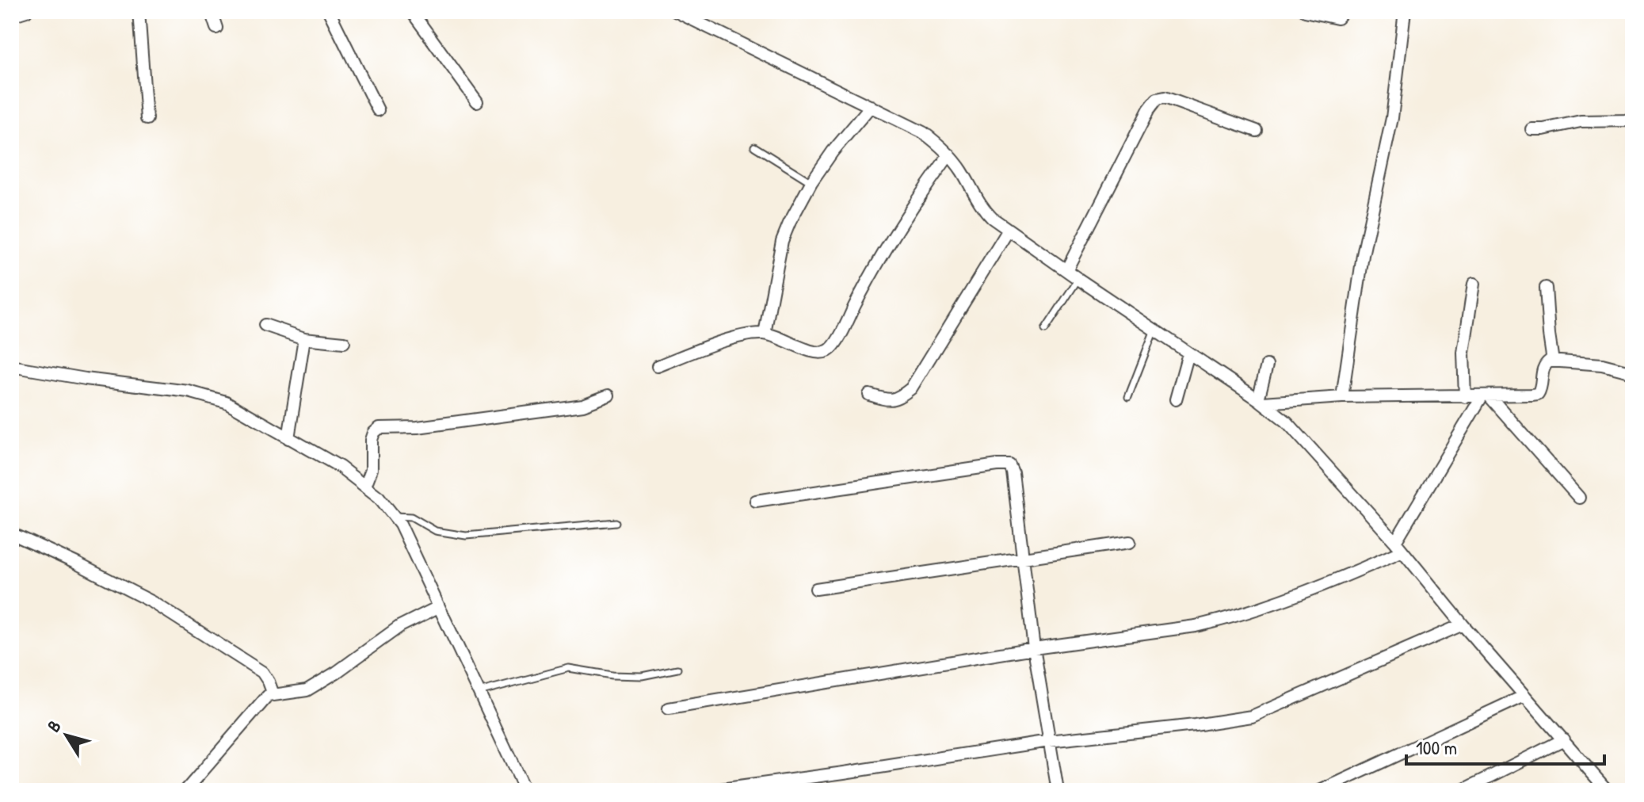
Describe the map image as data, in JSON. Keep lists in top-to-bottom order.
{
  "scale_bar": "100 m",
  "north": "top left"
}
